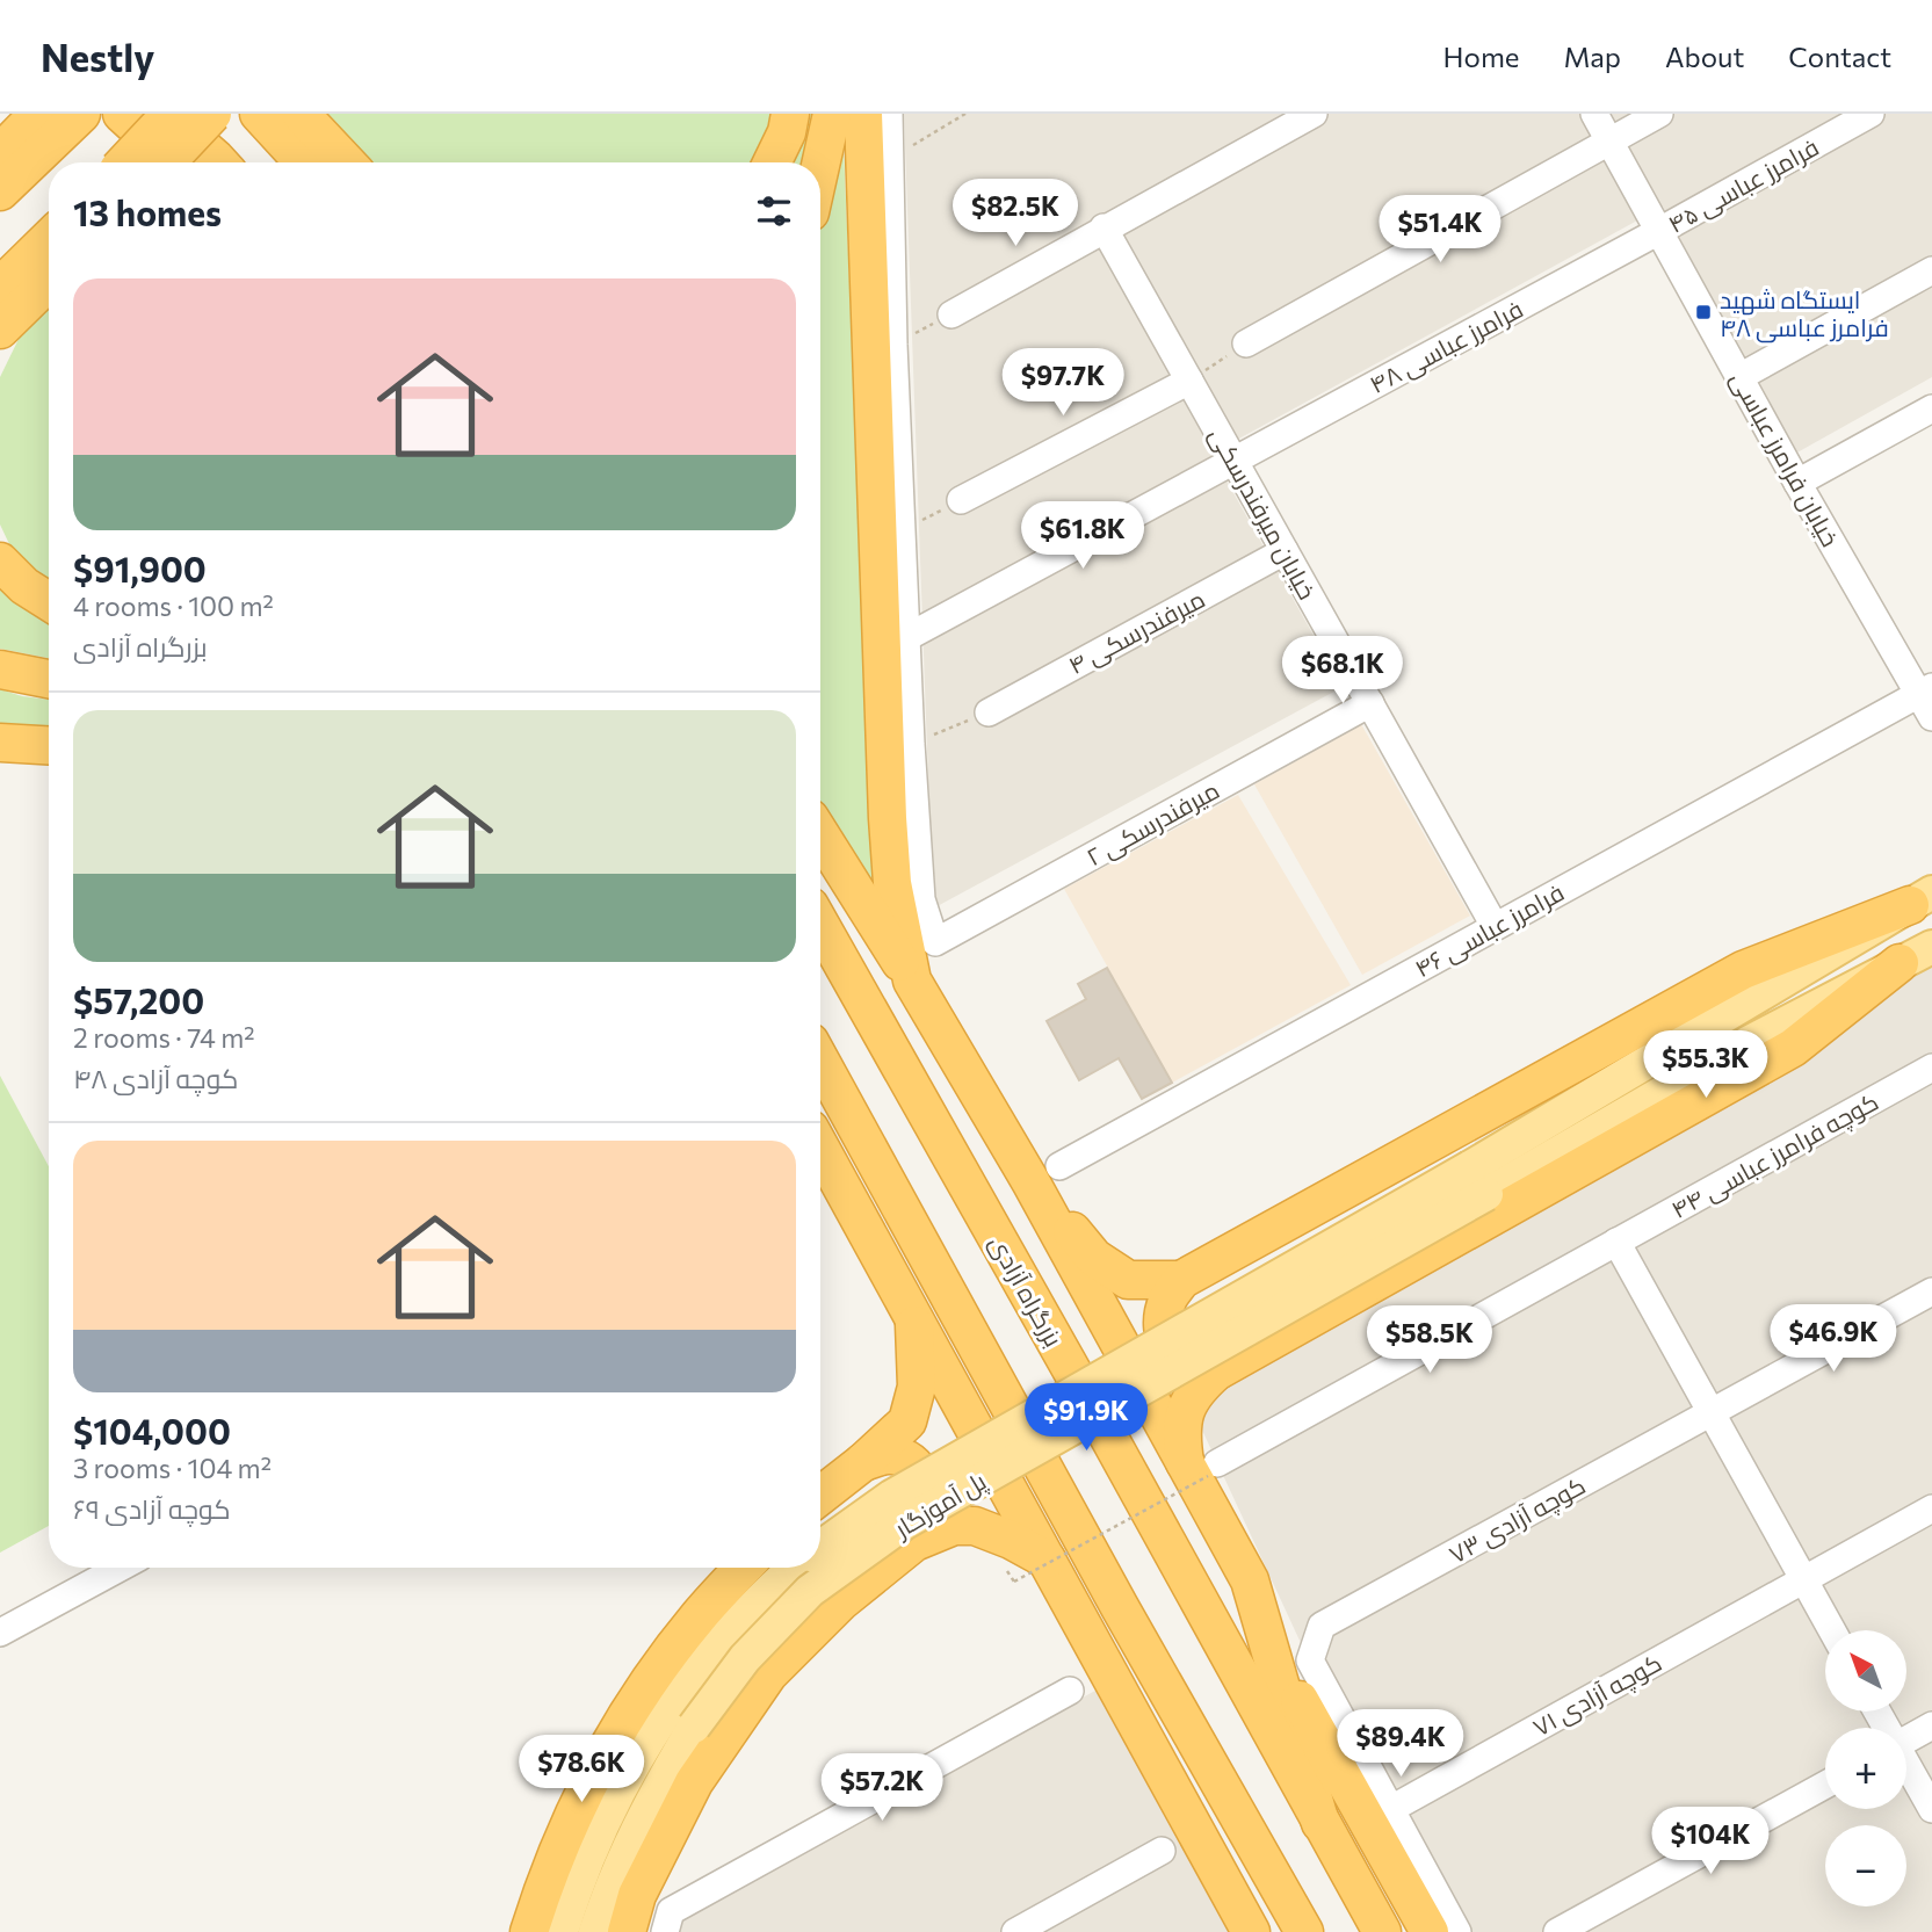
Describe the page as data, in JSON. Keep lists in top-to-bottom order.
{
  "streets": {
    "highway": ["بزرگراه آزادی"],
    "main road": ["پل آموزگار"],
    "street": [
      "فرامرز عباسی ۴۵",
      "فرامرز عباسی ۴۸",
      "خیابان فرامرز عباسی",
      "خیابان میرفندرسکی",
      "میرفندرسکی ۴",
      "میرفندرسکی ۲",
      "فرامرز عباسی ۴۶",
      "کوچه فرامرز عباسی ۴۴",
      "کوچه آزادی ۷۳",
      "کوچه آزادی ۷۱"
    ]
  },
  "crossings": [
    ["فرامرز عباسی ۴۵", "فرامرز عباسی ۴۸"],
    ["فرامرز عباسی ۴۵", "خیابان فرامرز عباسی"],
    ["فرامرز عباسی ۴۸", "خیابان فرامرز عباسی"],
    ["فرامرز عباسی ۴۸", "خیابان میرفندرسکی"],
    ["خیابان فرامرز عباسی", "فرامرز عباسی ۴۶"],
    ["خیابان میرفندرسکی", "میرفندرسکی ۴"],
    ["خیابان میرفندرسکی", "میرفندرسکی ۲"],
    ["خیابان میرفندرسکی", "فرامرز عباسی ۴۶"],
    ["کوچه آزادی ۷۳", "کوچه آزادی ۷۱"]
  ],
  "places": {
    "transit": ["ایستگاه شهید فرامرز عباسی ۴۸"]
  },
  "north": "top left",
  "page": {
    "header": "Nestly",
    "nav": [
      "Home",
      "Map",
      "About",
      "Contact"
    ],
    "heading": "13 homes",
    "price": [
      "$82.5K",
      "$51.4K",
      "$97.7K",
      "$61.8K",
      "$68.1K",
      "$55.3K",
      "$46.9K",
      "$58.5K",
      "$91.9K",
      "$89.4K",
      "$78.6K",
      "$57.2K",
      "$104K"
    ],
    "list": [
      {
        "name": "$91,900",
        "note": "4 rooms · 100 m² · بزرگراه آزادی"
      },
      {
        "name": "$57,200",
        "note": "2 rooms · 74 m² · کوچه آزادی ۴۸"
      },
      {
        "name": "$104,000",
        "note": "3 rooms · 104 m² · کوچه آزادی ۶۹"
      }
    ],
    "map_buttons": ["+", "−"]
  }
}
